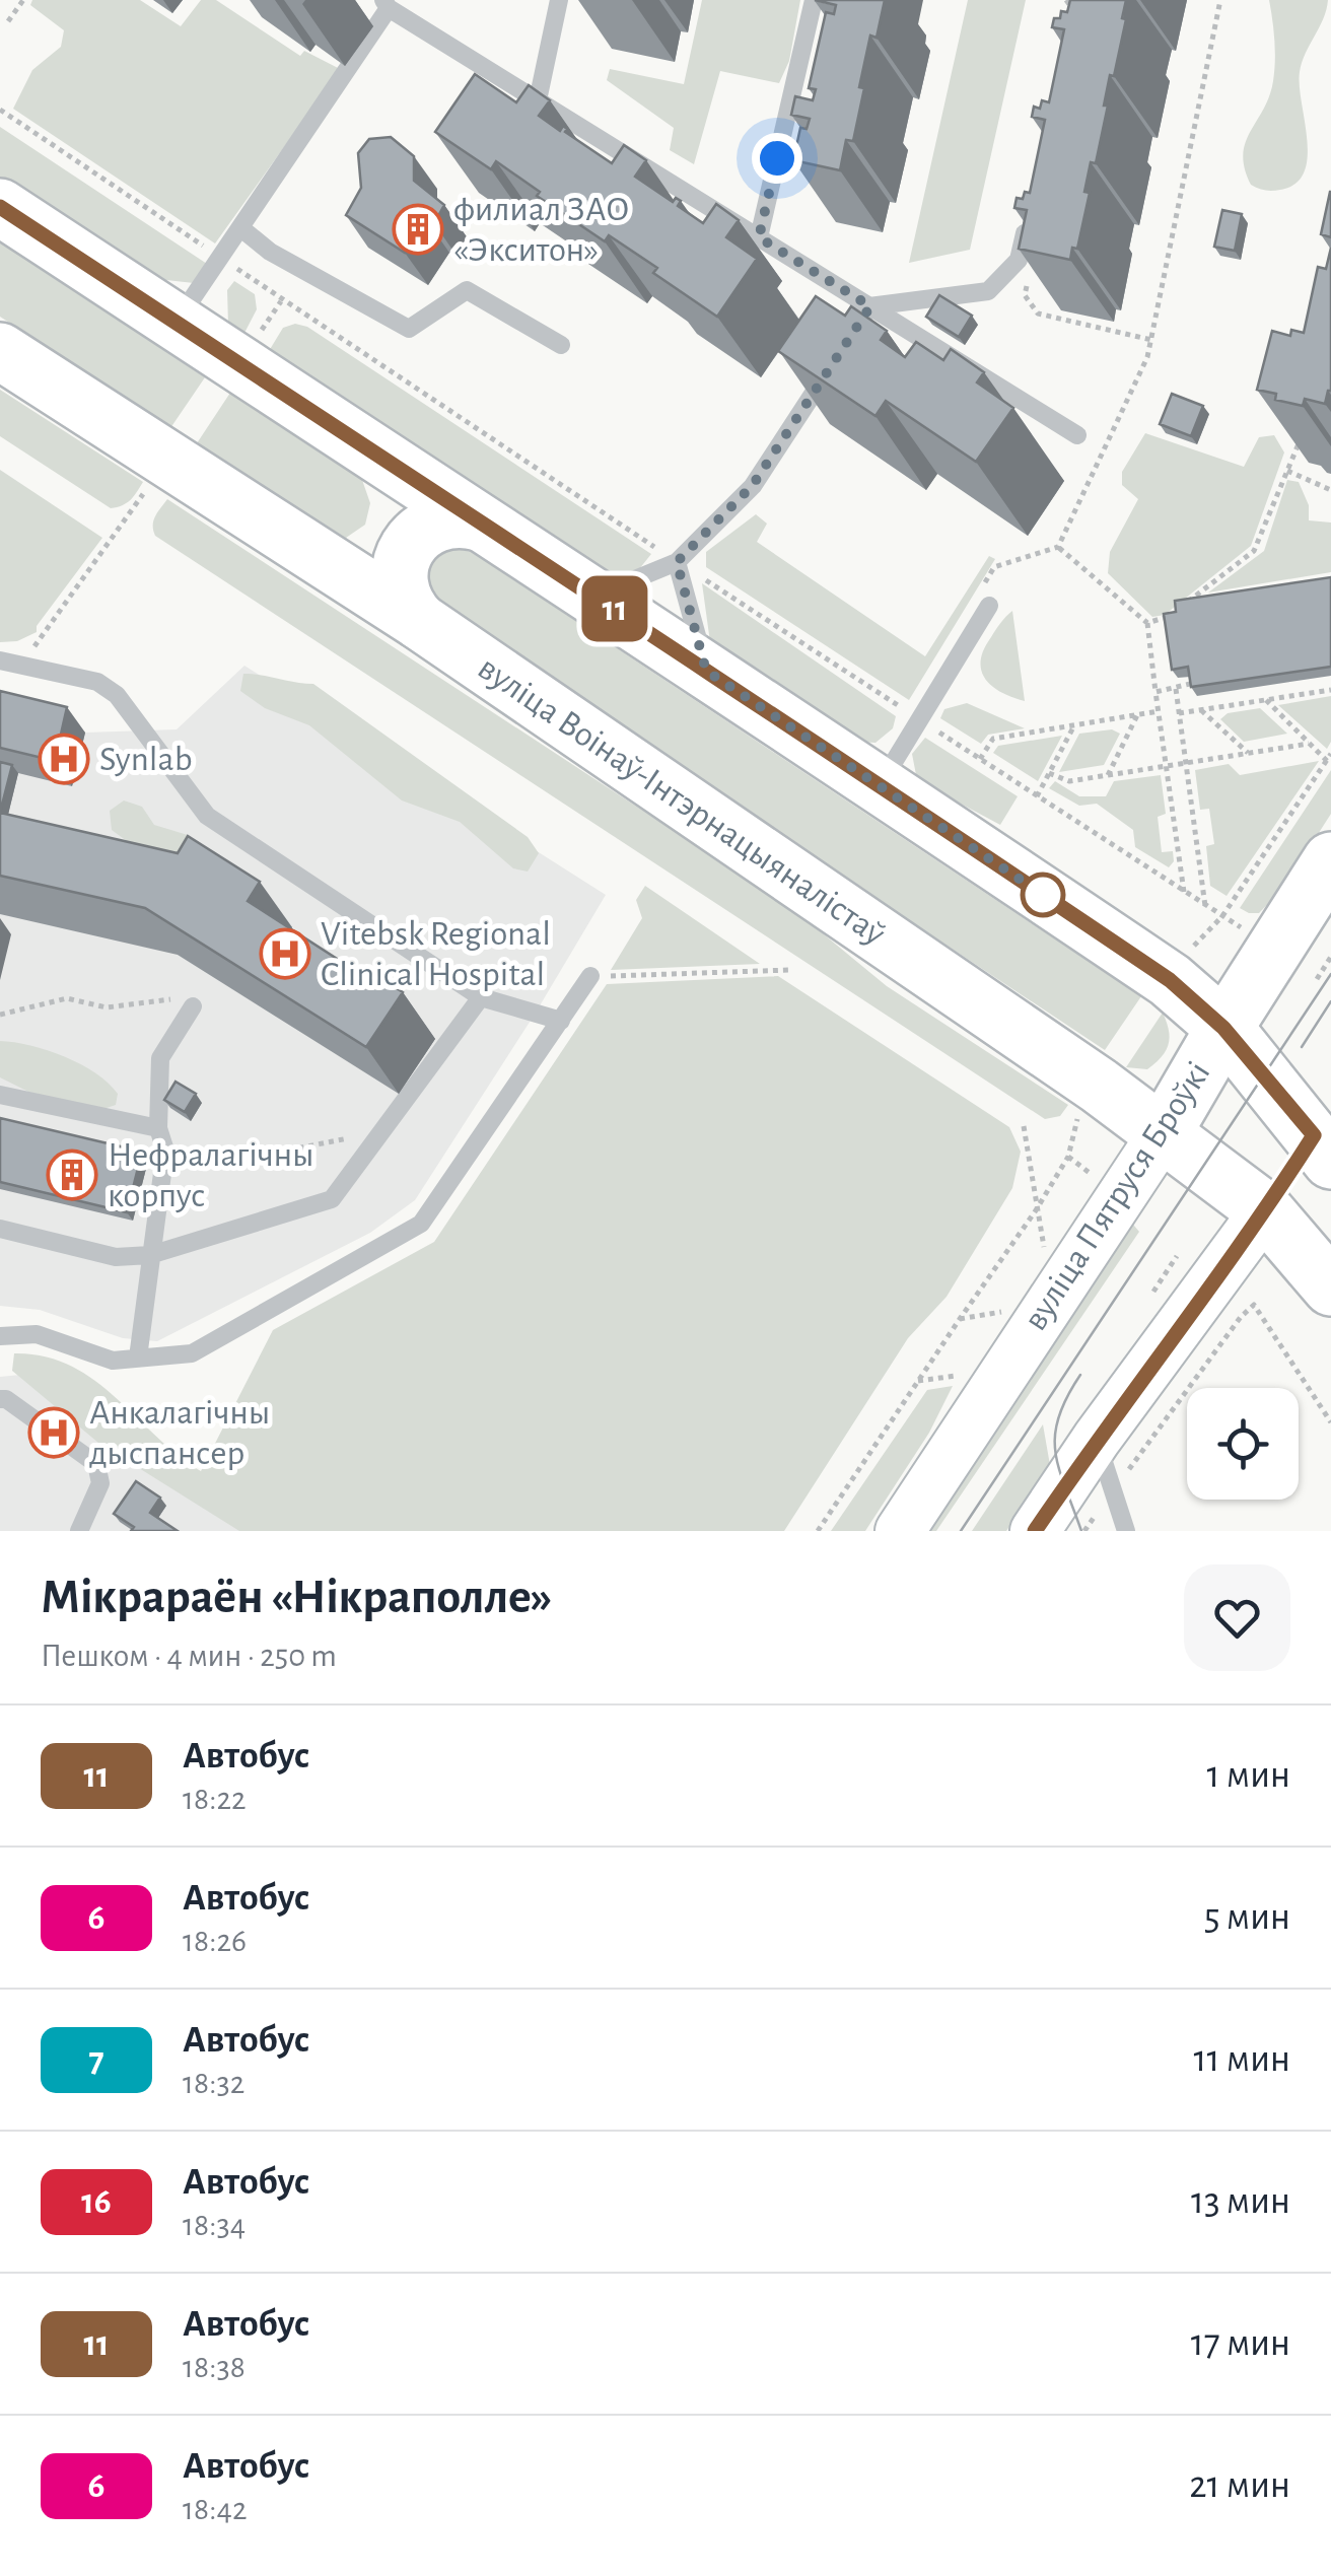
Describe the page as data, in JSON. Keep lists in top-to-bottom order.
{
  "streets": {
    "main road": ["вуліца Воінаў-Інтэрнацыяналістаў", "вуліца Пятруся Броўкі"]
  },
  "crossings": [
    ["вуліца Воінаў-Інтэрнацыяналістаў", "вуліца Пятруся Броўкі"]
  ],
  "places": {
    "building": ["филиал ЗАО «Экситон»", "Нефралагічны корпус"],
    "hospital": ["Synlab", "Vitebsk Regional Clinical Hospital", "Анкалагічны дыспансер"]
  },
  "lines": ["bus line 11"],
  "page": {
    "on_map": "11",
    "heading": ["Мікрараён «Нікраполле»", "Пешком · 4 мин · 250 m"],
    "list": [
      {
        "mark": "11",
        "name": "Автобус",
        "note": "18:22",
        "value": "1 мин"
      },
      {
        "mark": "6",
        "name": "Автобус",
        "note": "18:26",
        "value": "5 мин"
      },
      {
        "mark": "7",
        "name": "Автобус",
        "note": "18:32",
        "value": "11 мин"
      },
      {
        "mark": "16",
        "name": "Автобус",
        "note": "18:34",
        "value": "13 мин"
      },
      {
        "mark": "11",
        "name": "Автобус",
        "note": "18:38",
        "value": "17 мин"
      },
      {
        "mark": "6",
        "name": "Автобус",
        "note": "18:42",
        "value": "21 мин"
      }
    ]
  }
}
